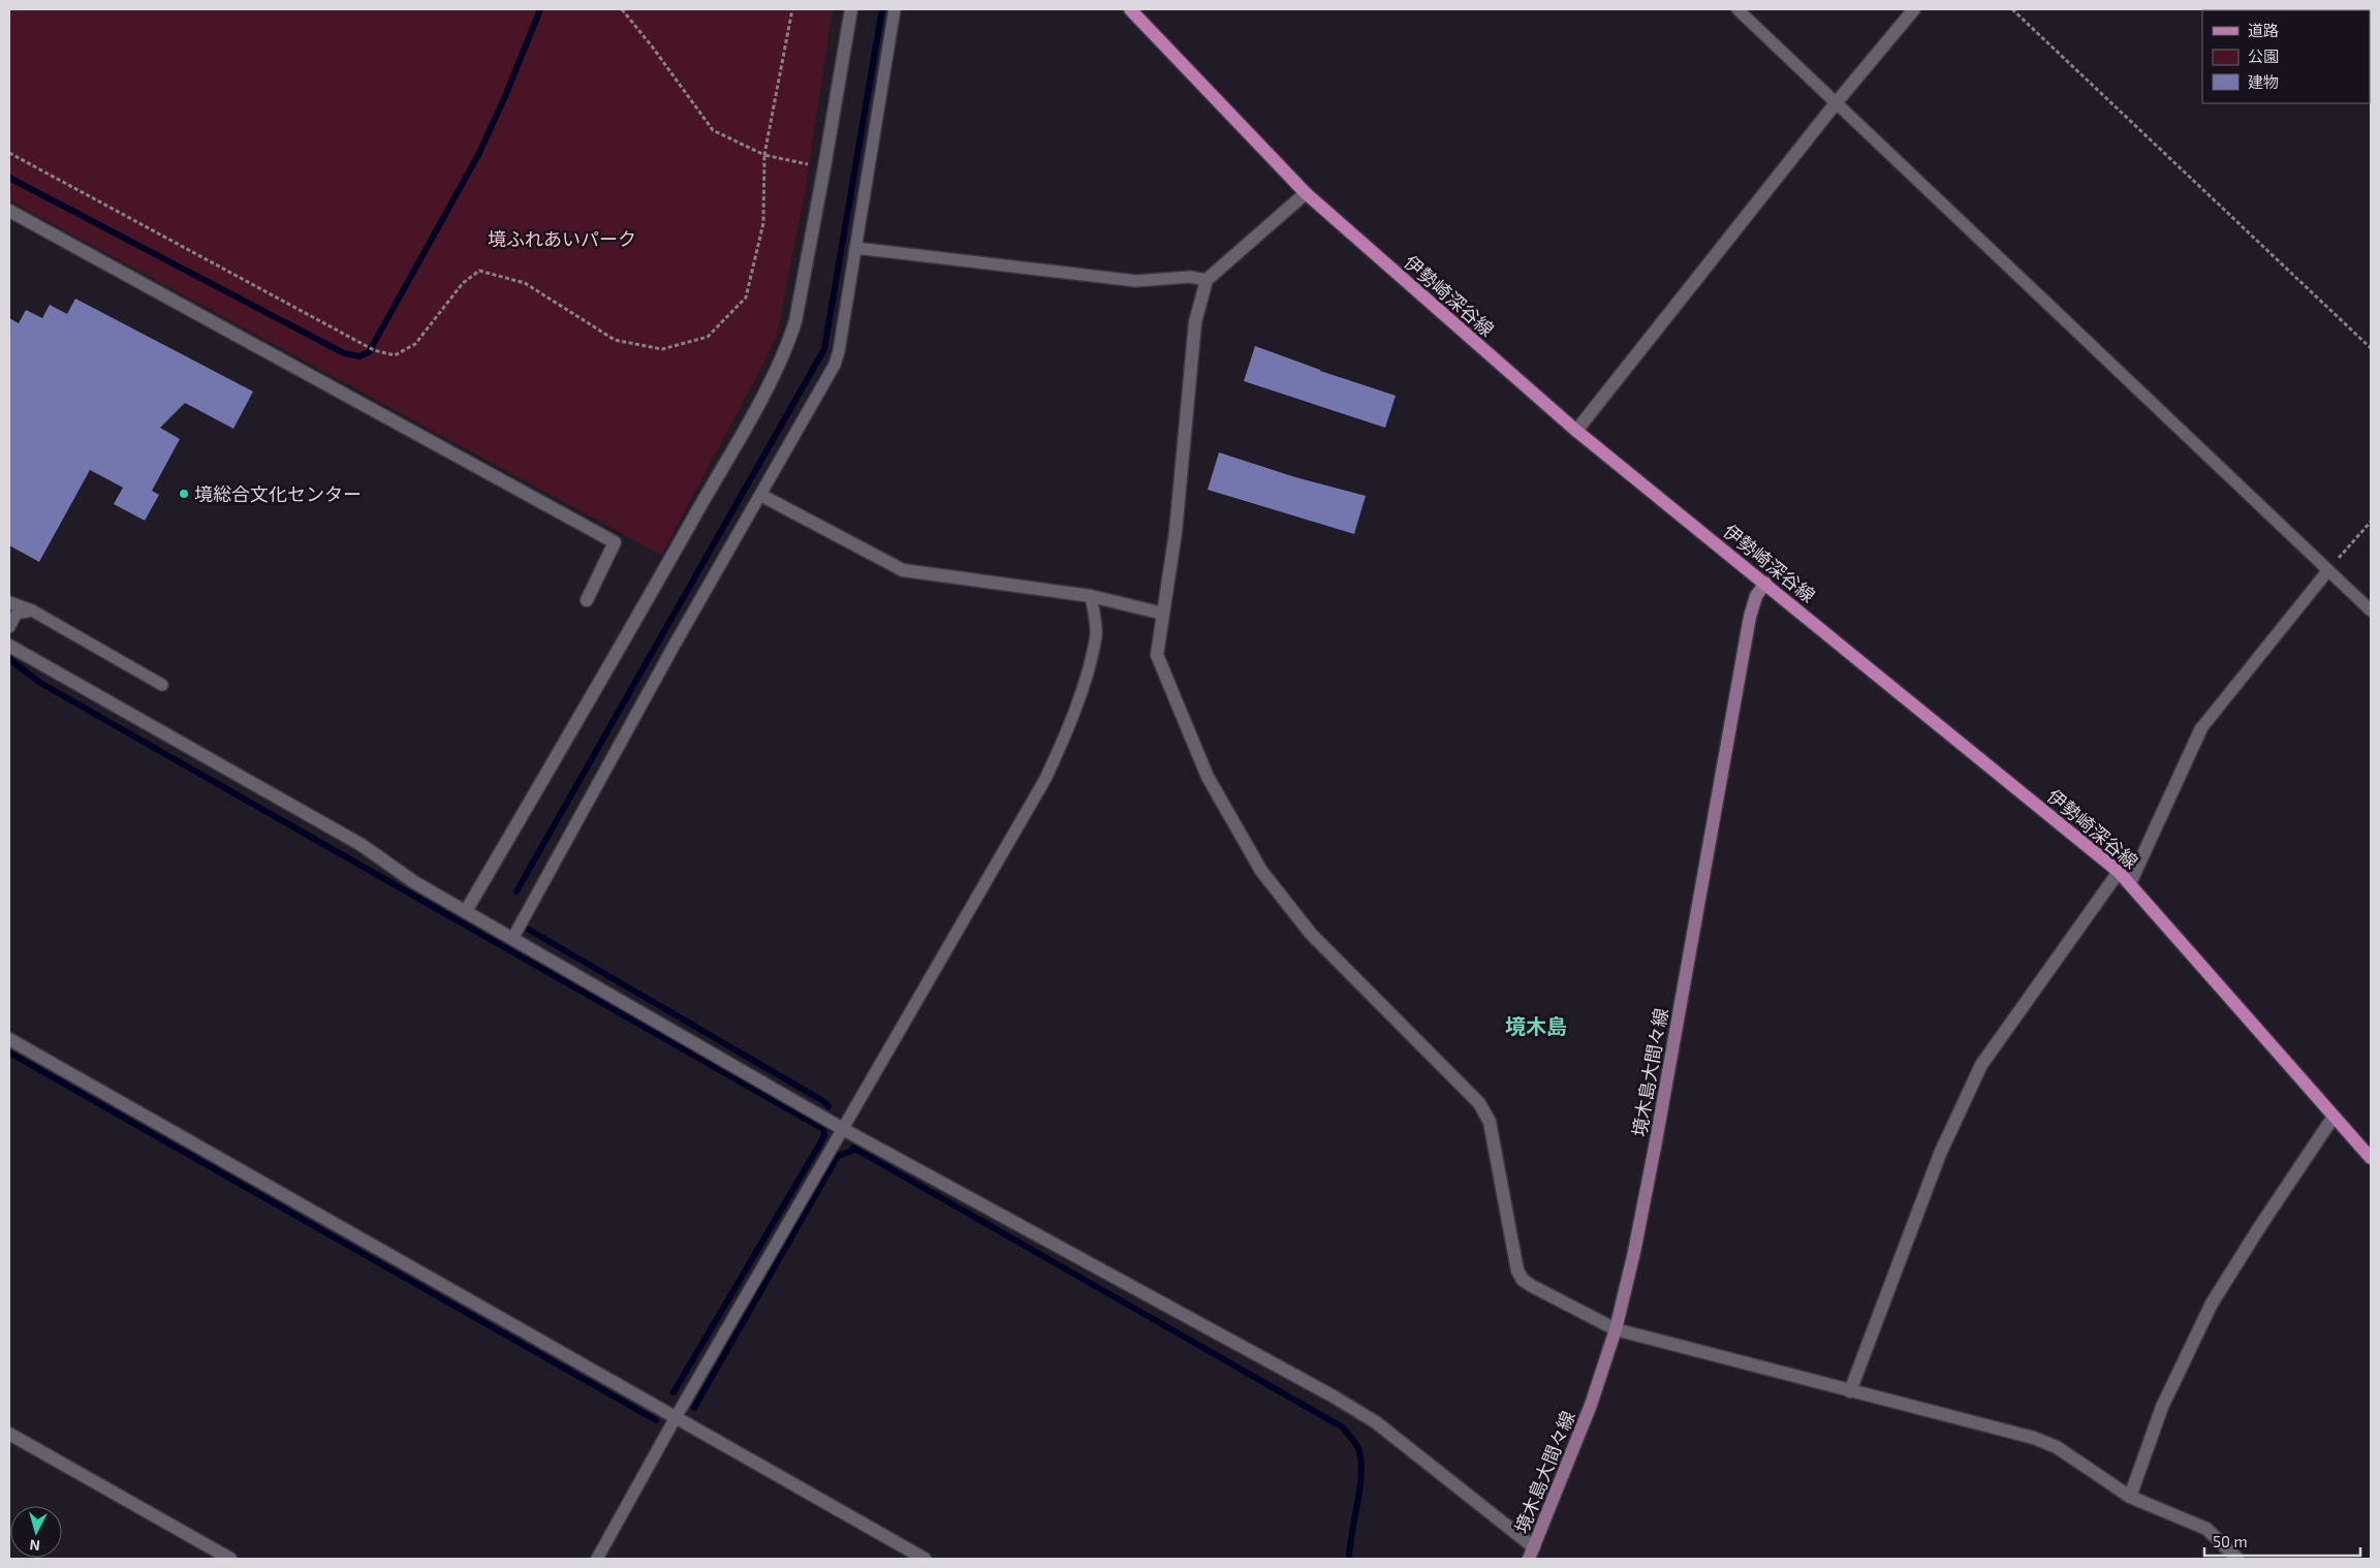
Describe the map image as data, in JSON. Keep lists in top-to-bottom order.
{
  "streets": {
    "main road": ["伊勢崎深谷線", "境木島大間々線"]
  },
  "crossings": [
    ["伊勢崎深谷線", "境木島大間々線"]
  ],
  "districts": ["境木島"],
  "parks": ["境ふれあいパーク"],
  "places": ["境総合文化センター"],
  "legend": ["道路", "公園", "建物"],
  "scale_bar": "50 m",
  "north": "bottom"
}
